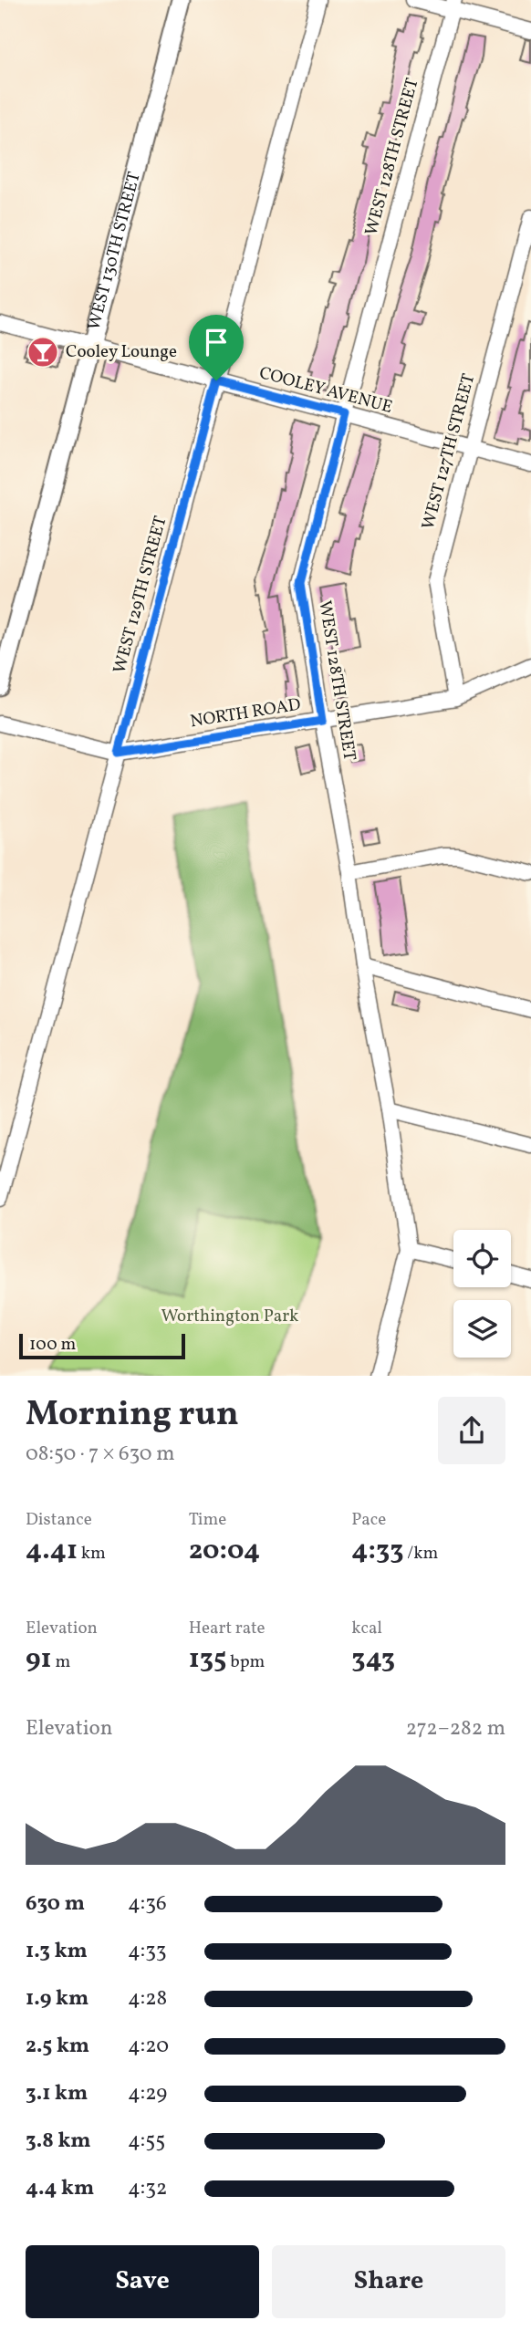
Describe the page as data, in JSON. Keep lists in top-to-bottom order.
{
  "streets": {
    "main road": ["WEST 130TH STREET"],
    "street": [
      "WEST 128TH STREET",
      "COOLEY AVENUE",
      "WEST 127TH STREET",
      "WEST 129TH STREET",
      "NORTH ROAD"
    ]
  },
  "crossings": [
    ["WEST 128TH STREET", "COOLEY AVENUE"],
    ["WEST 128TH STREET", "NORTH ROAD"],
    ["WEST 130TH STREET", "COOLEY AVENUE"],
    ["COOLEY AVENUE", "WEST 127TH STREET"],
    ["COOLEY AVENUE", "WEST 129TH STREET"],
    ["WEST 127TH STREET", "NORTH ROAD"],
    ["WEST 129TH STREET", "NORTH ROAD"]
  ],
  "parks": ["Worthington Park"],
  "places": {
    "bar": ["Cooley Lounge"]
  },
  "scale_bar": "100 m",
  "page": {
    "scale": "100 m",
    "heading": ["Morning run", "08:50 · 7 × 630 m"],
    "stats": [
      ["Distance", "4.41 km"],
      ["Time", "20:04"],
      ["Pace", "4:33 /km"],
      ["Elevation", "91 m"],
      ["Heart rate", "135 bpm"],
      ["kcal", "343"]
    ],
    "chart": ["Elevation", "272–282 m"],
    "list": [
      {
        "name": "630 m",
        "note": "4:36"
      },
      {
        "name": "1.3 km",
        "note": "4:33"
      },
      {
        "name": "1.9 km",
        "note": "4:28"
      },
      {
        "name": "2.5 km",
        "note": "4:20"
      },
      {
        "name": "3.1 km",
        "note": "4:29"
      },
      {
        "name": "3.8 km",
        "note": "4:55"
      },
      {
        "name": "4.4 km",
        "note": "4:32"
      }
    ],
    "buttons": ["Save", "Share"]
  }
}
